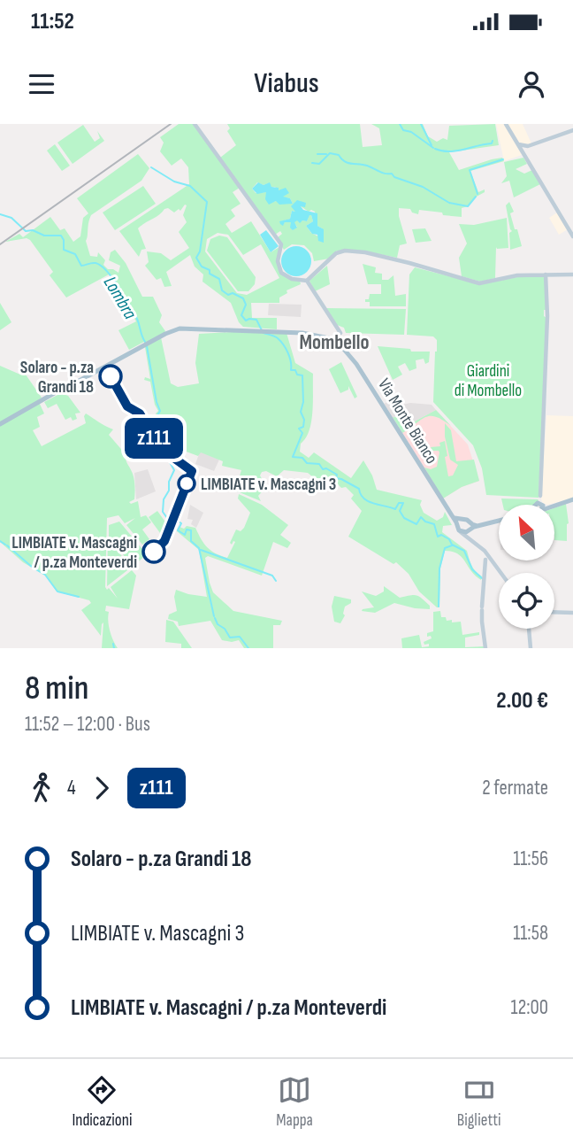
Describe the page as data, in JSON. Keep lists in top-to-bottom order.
{
  "streets": {
    "main road": ["Via Monte Bianco"]
  },
  "districts": ["Mombello"],
  "water": ["Lombra"],
  "parks": ["Giardini di Mombello"],
  "places": ["Solaro - p.za Grandi 18", "LIMBIATE v. Mascagni 3", "LIMBIATE v. Mascagni / p.za Monteverdi"],
  "lines": ["bus line z111"],
  "north": "top left",
  "page": {
    "status": "11:52",
    "header": "Viabus",
    "on_map": "z111",
    "heading": ["8 min", "11:52 – 12:00 · Bus", "2.00 €"],
    "legs": ["4", "z111", "2 fermate"],
    "list": [
      {
        "name": "Solaro - p.za Grandi 18",
        "value": "11:56"
      },
      {
        "name": "LIMBIATE v. Mascagni 3",
        "value": "11:58"
      },
      {
        "name": "LIMBIATE v. Mascagni / p.za Monteverdi",
        "value": "12:00"
      }
    ],
    "tabs": ["Indicazioni", "Mappa", "Biglietti"]
  }
}
